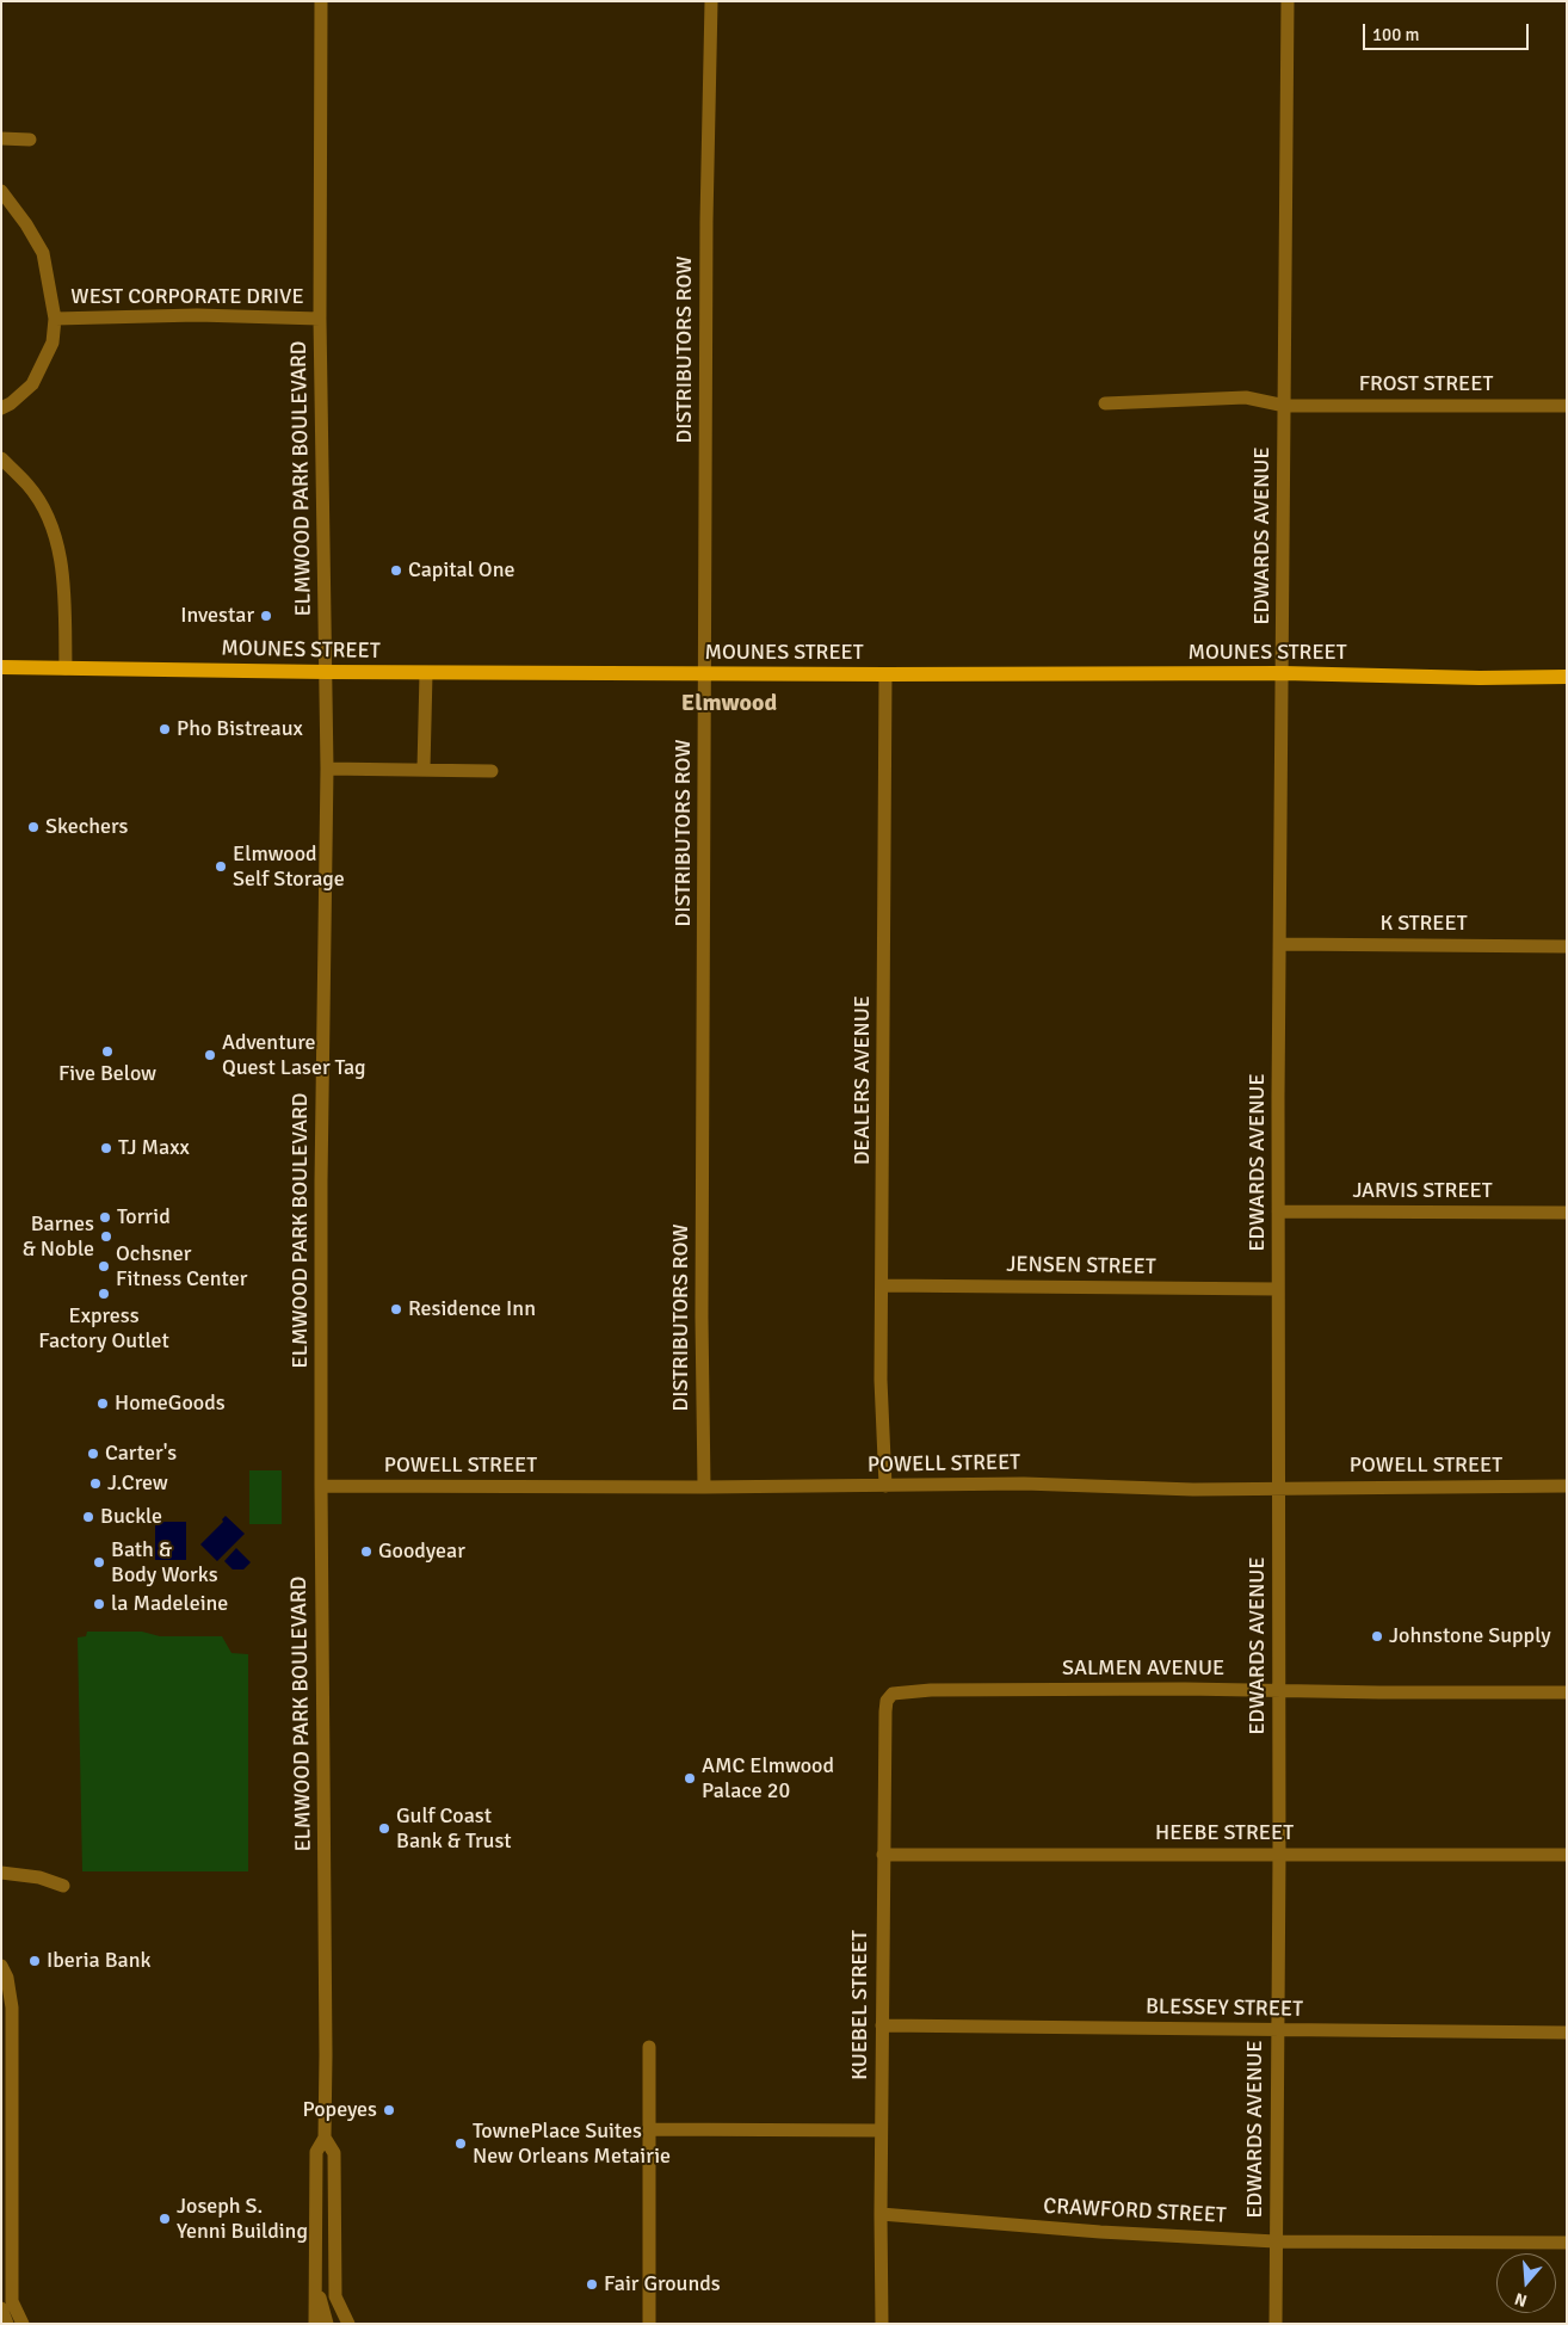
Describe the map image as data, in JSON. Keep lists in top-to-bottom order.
{
  "streets": {
    "main road": ["MOUNES STREET"],
    "street": [
      "WEST CORPORATE DRIVE",
      "DISTRIBUTORS ROW",
      "FROST STREET",
      "ELMWOOD PARK BOULEVARD",
      "EDWARDS AVENUE",
      "K STREET",
      "DEALERS AVENUE",
      "JARVIS STREET",
      "JENSEN STREET",
      "POWELL STREET",
      "SALMEN AVENUE",
      "HEEBE STREET",
      "KUEBEL STREET",
      "BLESSEY STREET",
      "CRAWFORD STREET"
    ]
  },
  "crossings": [
    ["WEST CORPORATE DRIVE", "ELMWOOD PARK BOULEVARD"],
    ["DISTRIBUTORS ROW", "MOUNES STREET"],
    ["DISTRIBUTORS ROW", "POWELL STREET"],
    ["FROST STREET", "EDWARDS AVENUE"],
    ["ELMWOOD PARK BOULEVARD", "MOUNES STREET"],
    ["ELMWOOD PARK BOULEVARD", "POWELL STREET"],
    ["EDWARDS AVENUE", "MOUNES STREET"],
    ["EDWARDS AVENUE", "K STREET"],
    ["EDWARDS AVENUE", "JARVIS STREET"],
    ["EDWARDS AVENUE", "JENSEN STREET"],
    ["EDWARDS AVENUE", "POWELL STREET"],
    ["EDWARDS AVENUE", "SALMEN AVENUE"],
    ["EDWARDS AVENUE", "HEEBE STREET"],
    ["EDWARDS AVENUE", "BLESSEY STREET"],
    ["EDWARDS AVENUE", "CRAWFORD STREET"],
    ["MOUNES STREET", "DEALERS AVENUE"],
    ["DEALERS AVENUE", "JENSEN STREET"],
    ["DEALERS AVENUE", "POWELL STREET"],
    ["SALMEN AVENUE", "KUEBEL STREET"],
    ["HEEBE STREET", "KUEBEL STREET"],
    ["KUEBEL STREET", "BLESSEY STREET"],
    ["KUEBEL STREET", "CRAWFORD STREET"]
  ],
  "districts": ["Elmwood"],
  "places": [
    "Capital One",
    "Investar",
    "Pho Bistreaux",
    "Skechers",
    "Elmwood Self Storage",
    "Five Below",
    "Adventure Quest Laser Tag",
    "TJ Maxx",
    "Torrid",
    "Barnes & Noble",
    "Ochsner Fitness Center",
    "Express Factory Outlet",
    "Residence Inn",
    "HomeGoods",
    "Carter's",
    "J.Crew",
    "Buckle",
    "Goodyear",
    "Bath & Body Works",
    "la Madeleine",
    "Johnstone Supply",
    "AMC Elmwood Palace 20",
    "Gulf Coast Bank & Trust",
    "Iberia Bank",
    "Popeyes",
    "TownePlace Suites New Orleans Metairie",
    "Joseph S. Yenni Building",
    "Fair Grounds"
  ],
  "scale_bar": "100 m",
  "north": "bottom"
}
